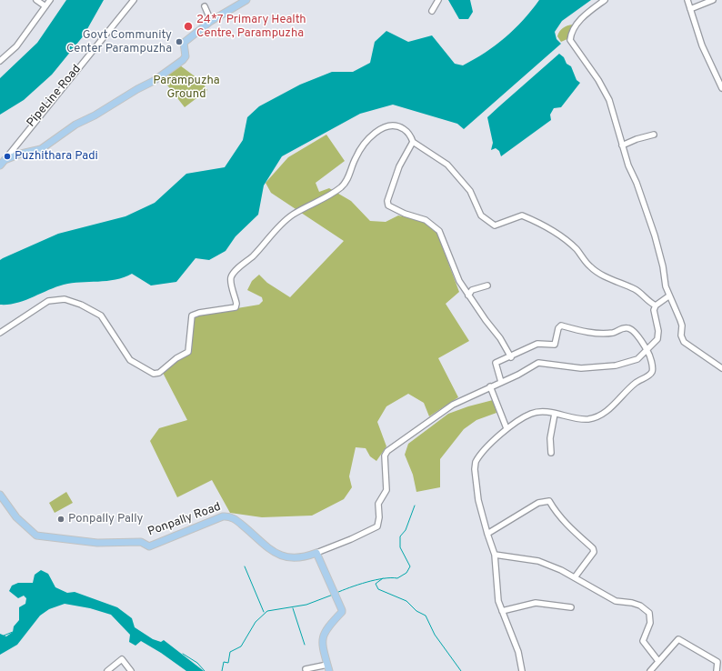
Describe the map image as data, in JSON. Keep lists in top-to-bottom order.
{
  "streets": {
    "main road": ["Ponpally Road"],
    "street": ["PipeLine Road"]
  },
  "parks": ["Parampuzha Ground"],
  "places": [
    "24*7 Primary Health Centre, Parampuzha",
    "Govt Community Center Parampuzha",
    "Puzhithara Padi",
    "Ponpally Pally"
  ]
}
